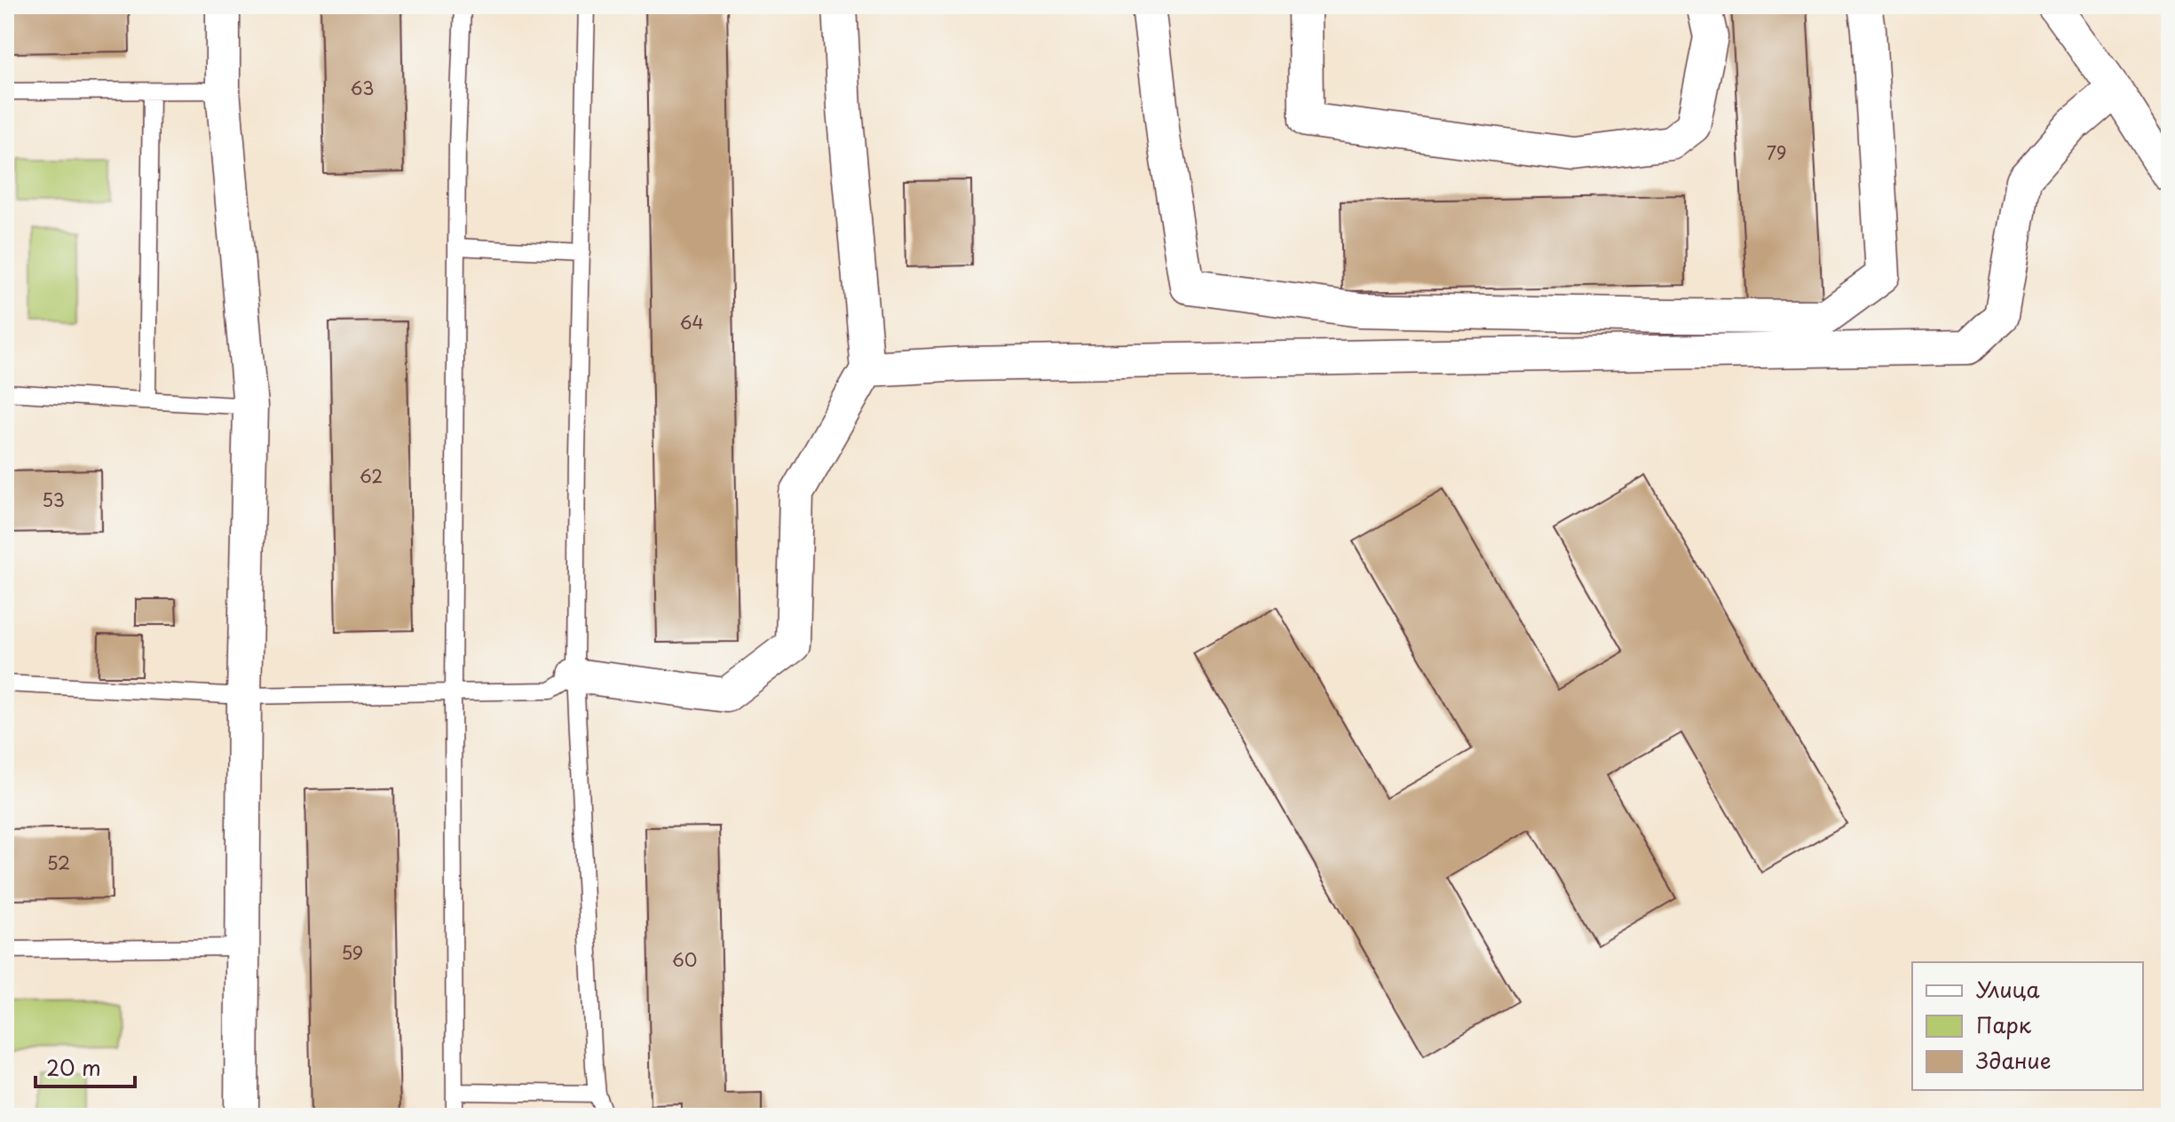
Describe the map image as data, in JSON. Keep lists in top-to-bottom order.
{
  "house_numbers": [
    "63",
    "79",
    "64",
    "62",
    "53",
    "52",
    "59",
    "60"
  ],
  "legend": ["Улица", "Парк", "Здание"],
  "scale_bar": "20 m"
}
